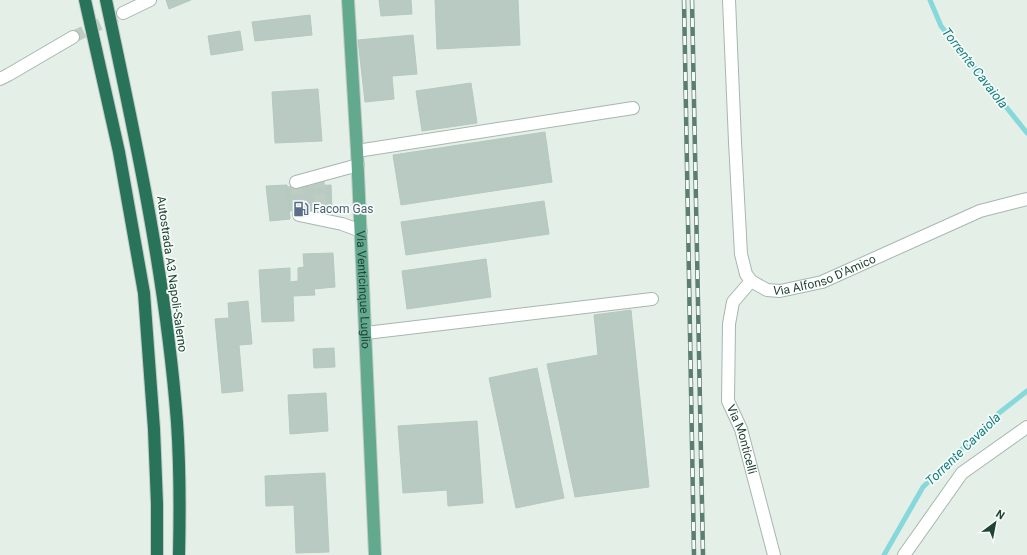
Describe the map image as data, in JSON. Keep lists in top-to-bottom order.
{
  "streets": {
    "highway": ["Autostrada A3 Napoli-Salerno"],
    "main road": ["Via Venticinque Luglio"],
    "street": ["Via Alfonso D'Amico", "Via Monticelli"]
  },
  "crossings": [
    ["Via Alfonso D'Amico", "Via Monticelli"]
  ],
  "water": ["Torrente Cavaiola"],
  "places": {
    "fuel station": ["Facom Gas"]
  },
  "north": "top right"
}
